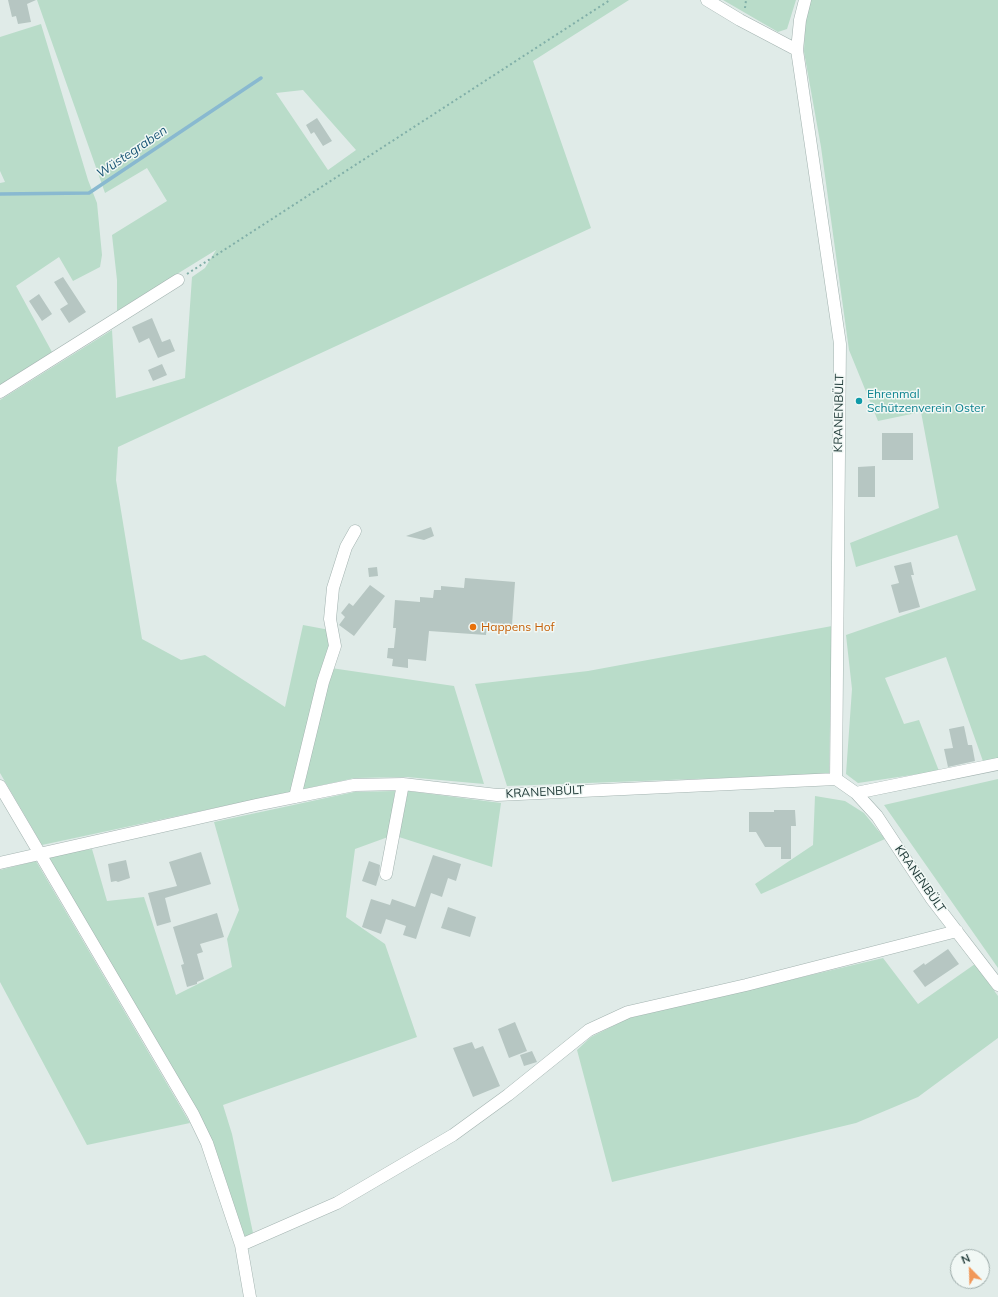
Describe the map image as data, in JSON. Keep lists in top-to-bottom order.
{
  "streets": {
    "street": ["KRANENBÜLT"]
  },
  "water": ["Wüstegraben"],
  "places": ["Ehrenmal Schützenverein Oster", "Happens Hof"],
  "north": "top left"
}
